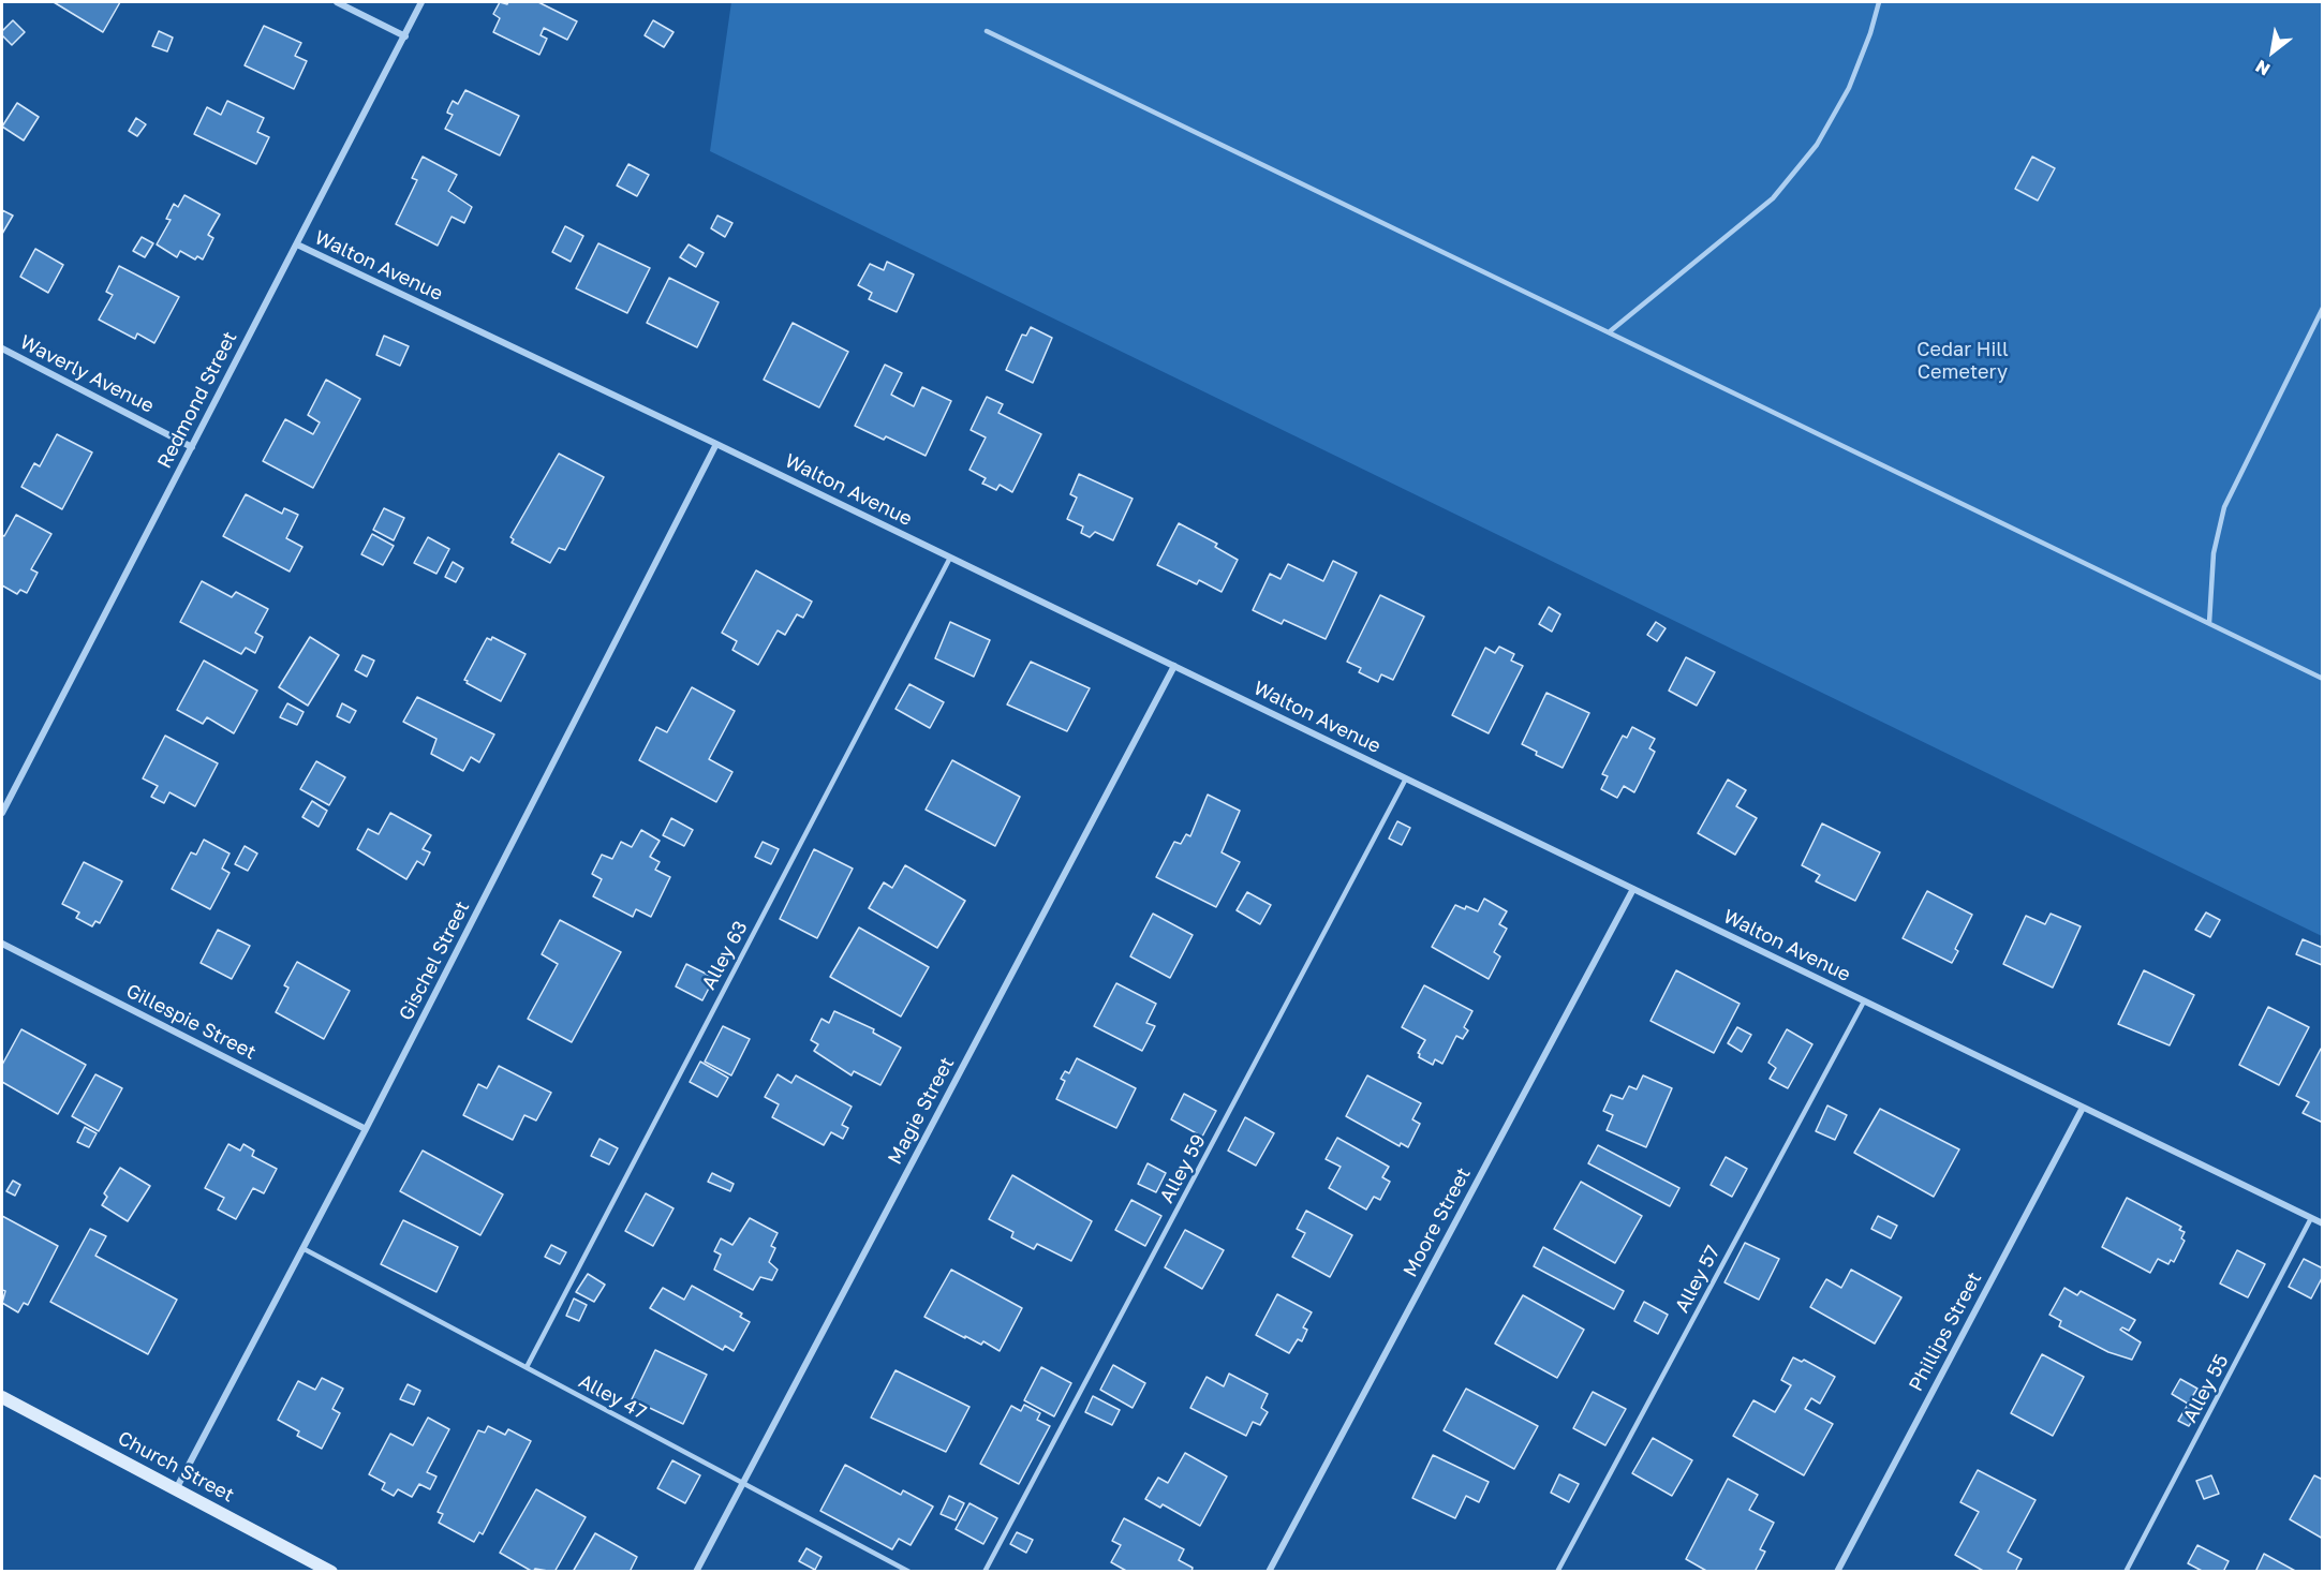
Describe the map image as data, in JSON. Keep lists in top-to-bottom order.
{
  "streets": {
    "main road": ["Church Street"],
    "street": [
      "Walton Avenue",
      "Waverly Avenue",
      "Redmond Street",
      "Gischel Street",
      "Gillespie Street",
      "Magie Street",
      "Moore Street",
      "Phillips Street"
    ],
    "lane": [
      "Alley 63",
      "Alley 59",
      "Alley 57",
      "Alley 55",
      "Alley 47"
    ]
  },
  "crossings": [
    ["Walton Avenue", "Redmond Street"],
    ["Walton Avenue", "Alley 63"],
    ["Walton Avenue", "Gischel Street"],
    ["Walton Avenue", "Magie Street"],
    ["Walton Avenue", "Alley 59"],
    ["Walton Avenue", "Moore Street"],
    ["Walton Avenue", "Alley 57"],
    ["Walton Avenue", "Phillips Street"],
    ["Walton Avenue", "Alley 55"],
    ["Waverly Avenue", "Redmond Street"],
    ["Alley 63", "Alley 47"],
    ["Gischel Street", "Gillespie Street"],
    ["Gischel Street", "Alley 47"],
    ["Gischel Street", "Church Street"],
    ["Magie Street", "Alley 47"]
  ],
  "parks": ["Cedar Hill Cemetery"],
  "north": "bottom left"
}
